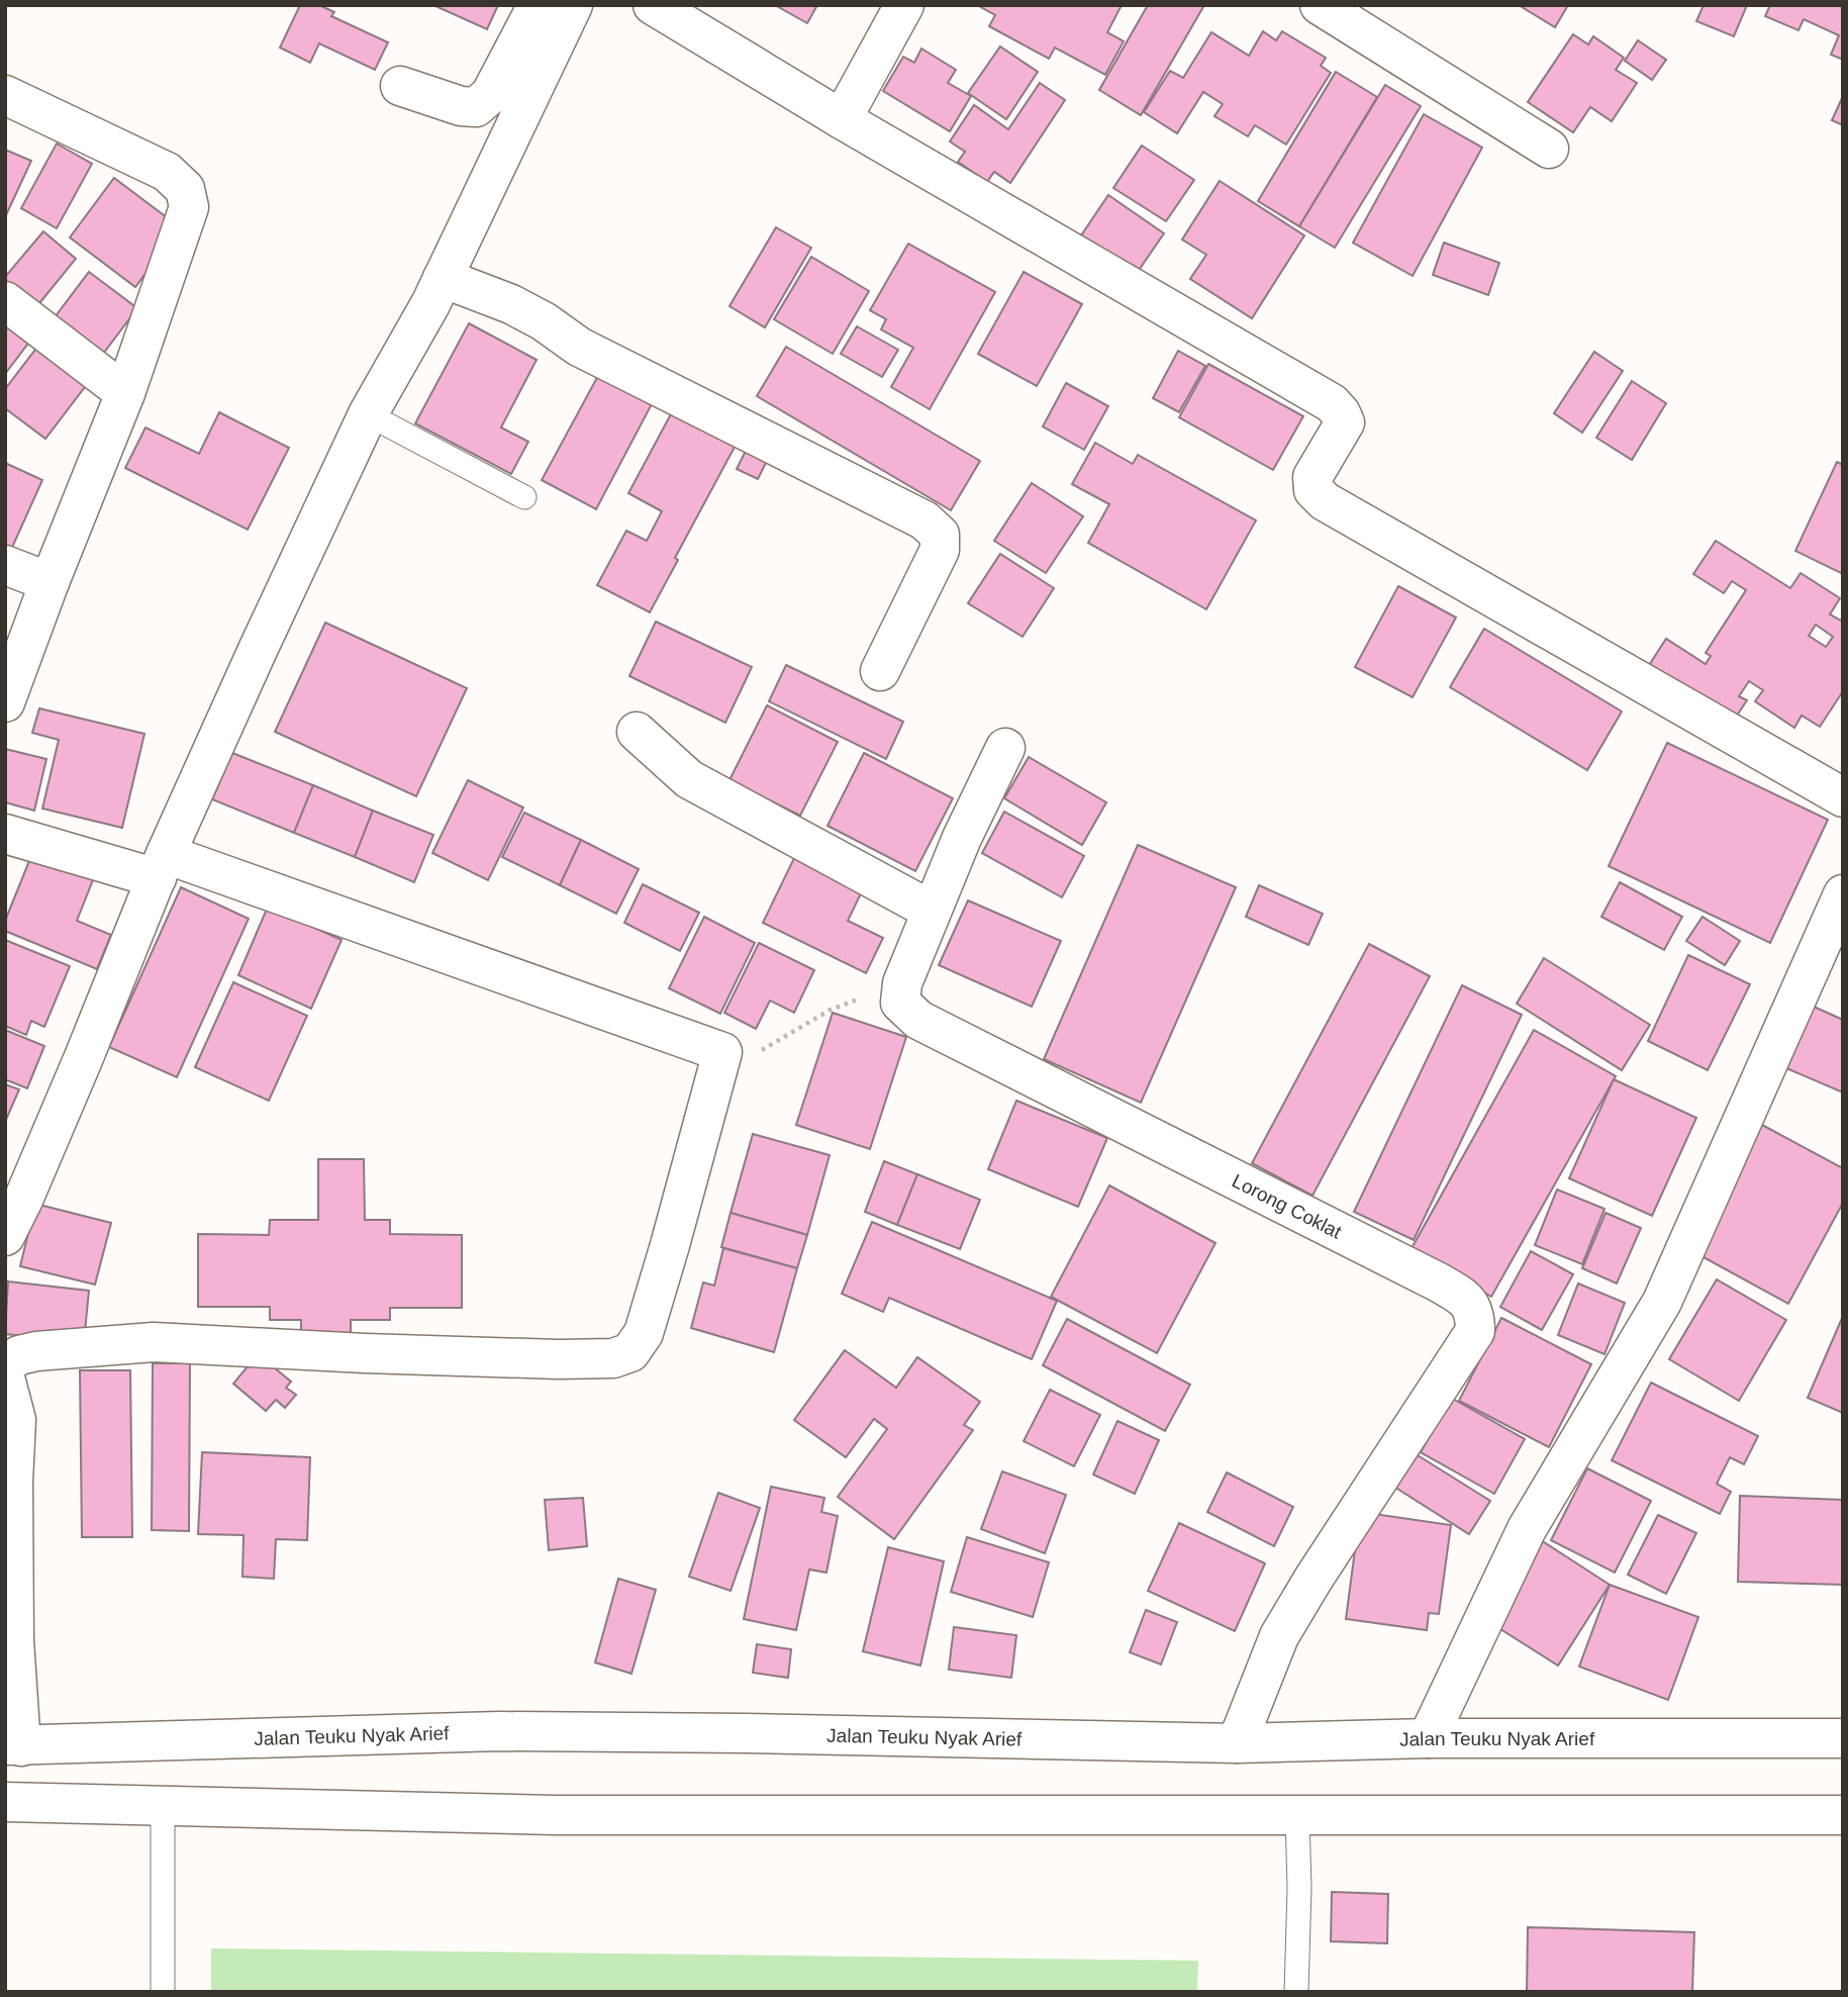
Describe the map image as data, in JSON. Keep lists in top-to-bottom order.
{
  "streets": {
    "main road": ["Lorong Coklat", "Jalan Teuku Nyak Arief"]
  },
  "crossings": [
    ["Lorong Coklat", "Jalan Teuku Nyak Arief"]
  ]
}
